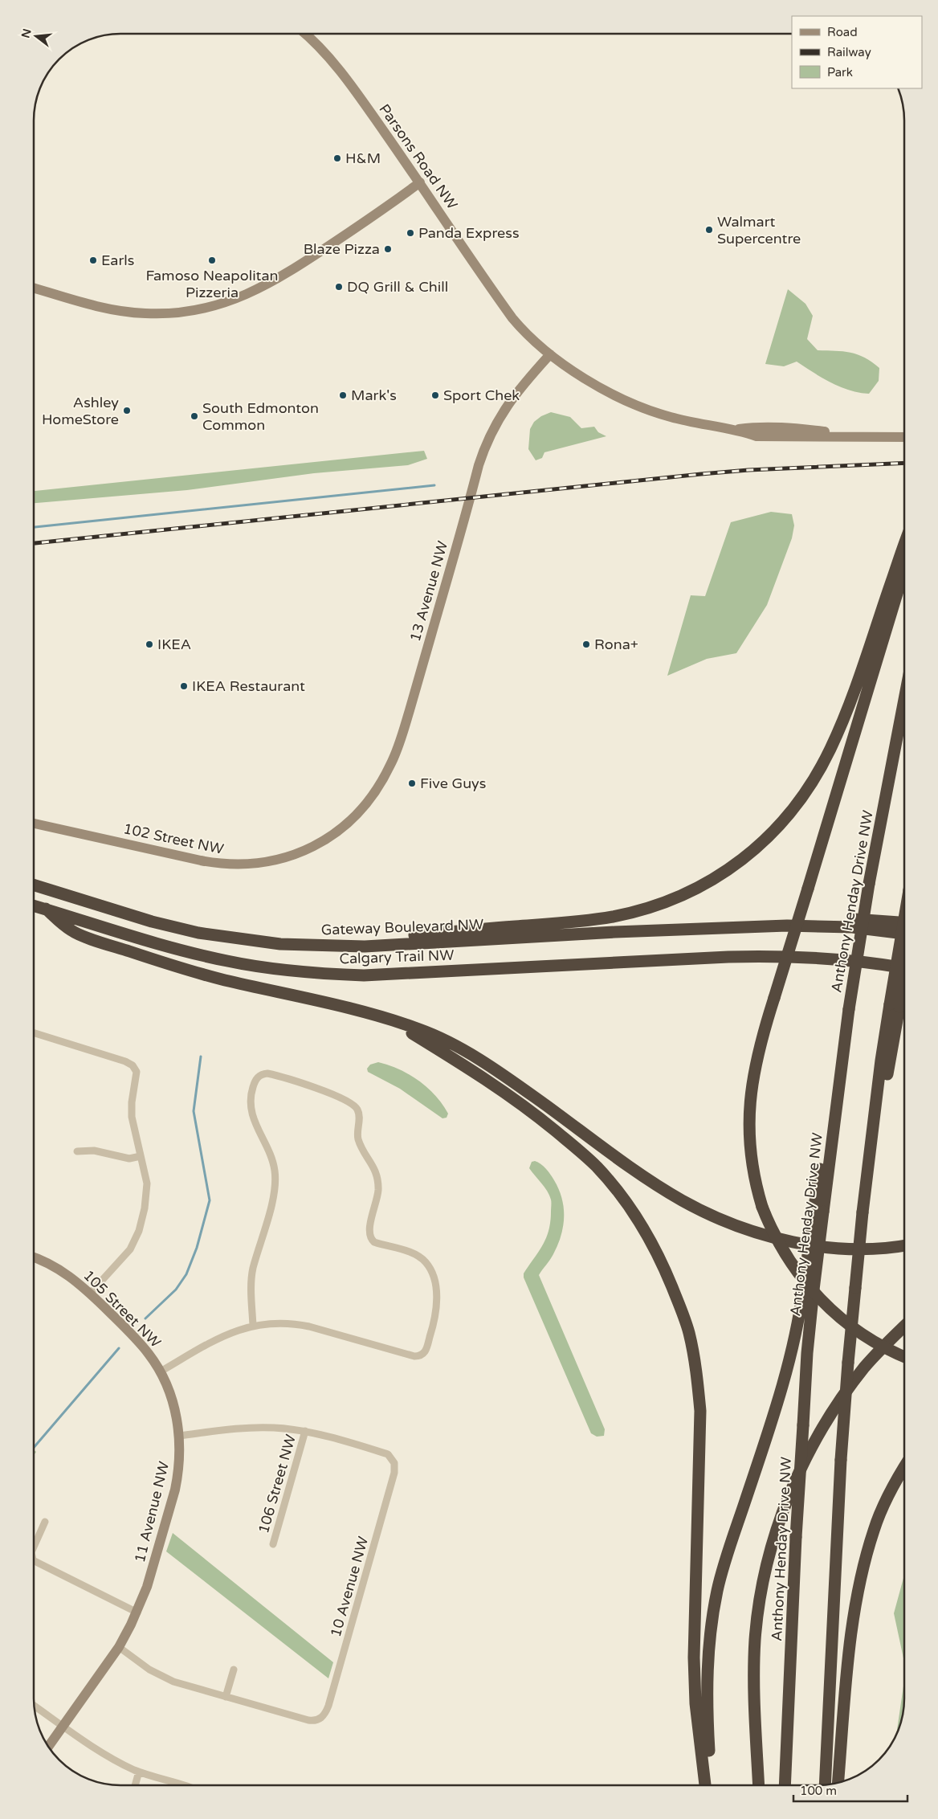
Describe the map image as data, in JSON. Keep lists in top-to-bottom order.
{
  "streets": {
    "highway": ["Anthony Henday Drive NW", "Gateway Boulevard NW", "Calgary Trail NW"],
    "street": [
      "Parsons Road NW",
      "13 Avenue NW",
      "102 Street NW",
      "105 Street NW",
      "106 Street NW",
      "11 Avenue NW",
      "10 Avenue NW"
    ]
  },
  "crossings": [
    ["Parsons Road NW", "13 Avenue NW"],
    ["13 Avenue NW", "102 Street NW"],
    ["105 Street NW", "11 Avenue NW"],
    ["106 Street NW", "11 Avenue NW"],
    ["106 Street NW", "10 Avenue NW"]
  ],
  "places": [
    "H&M",
    "Walmart Supercentre",
    "Panda Express",
    "Blaze Pizza",
    "Earls",
    "Famoso Neapolitan Pizzeria",
    "DQ Grill & Chill",
    "Mark's",
    "Sport Chek",
    "Ashley HomeStore",
    "South Edmonton Common",
    "IKEA",
    "Rona+",
    "IKEA Restaurant",
    "Five Guys"
  ],
  "legend": ["Road", "Railway", "Park"],
  "scale_bar": "100 m",
  "north": "left"
}
